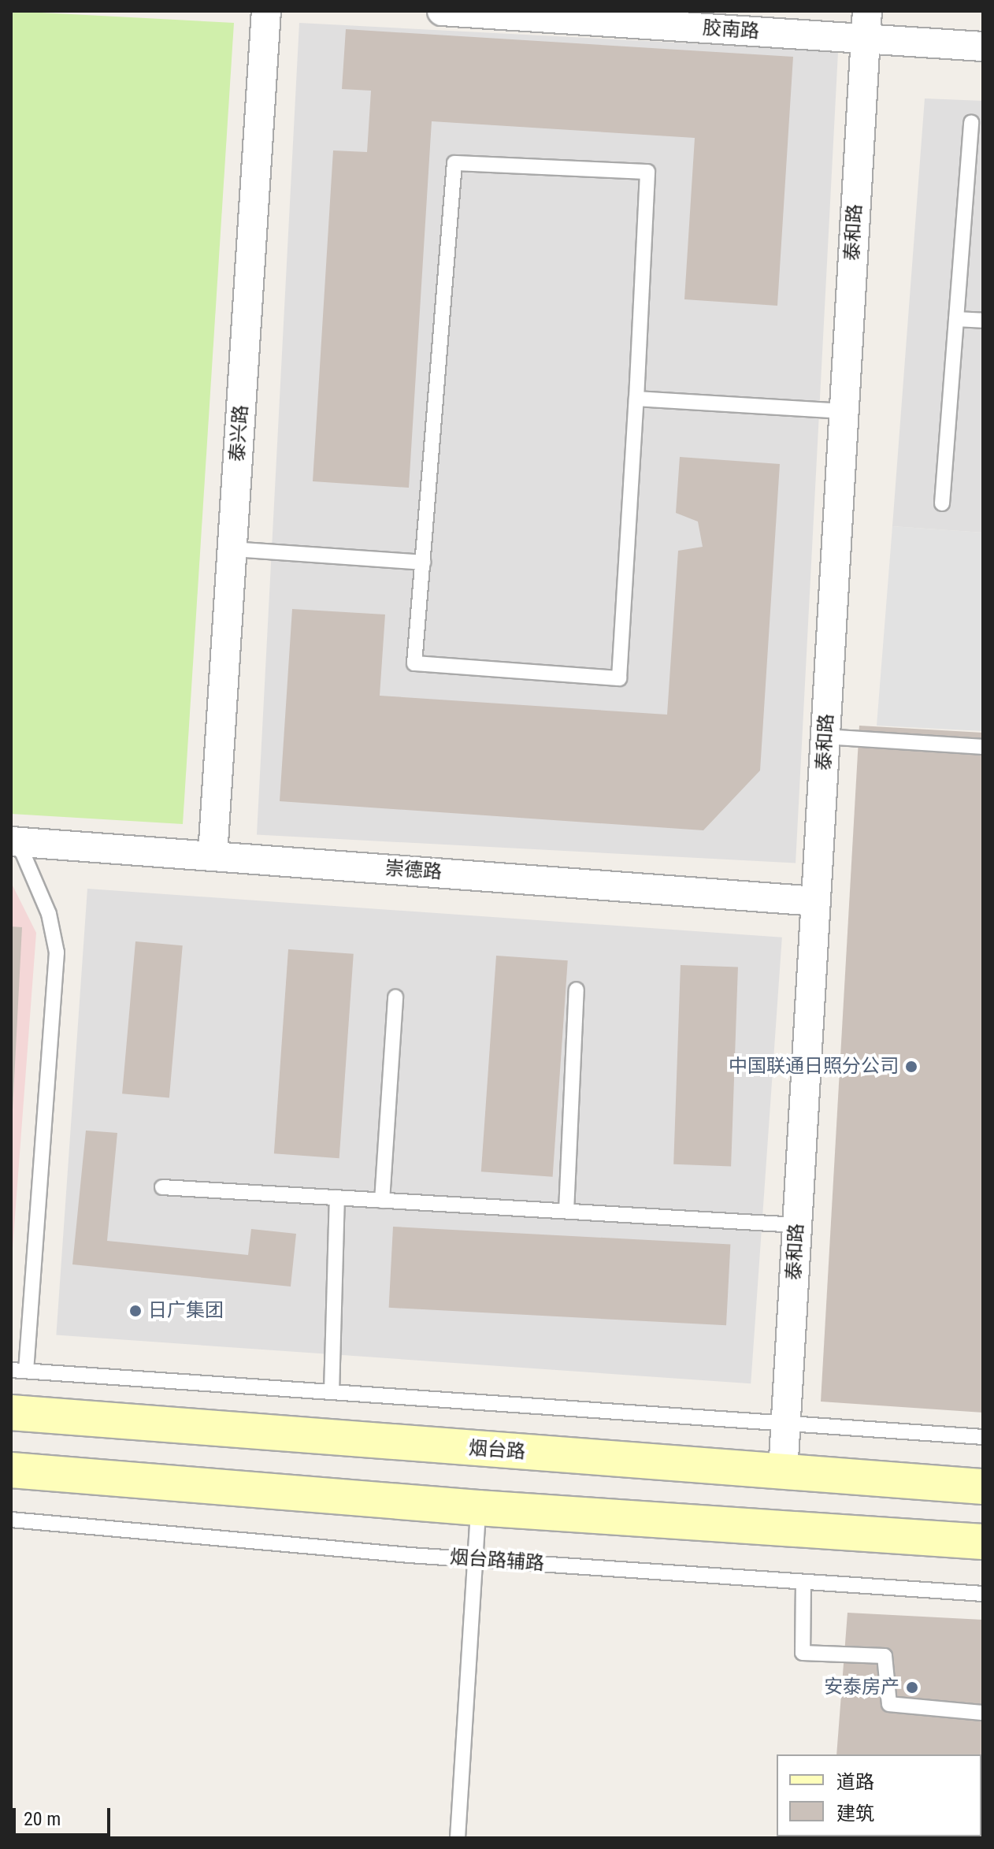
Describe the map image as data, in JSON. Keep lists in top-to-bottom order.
{
  "streets": {
    "main road": ["烟台路"],
    "street": [
      "胶南路",
      "泰和路",
      "泰兴路",
      "崇德路"
    ],
    "lane": ["烟台路辅路"]
  },
  "crossings": [
    ["胶南路", "泰和路"],
    ["泰和路", "崇德路"],
    ["泰和路", "烟台路"],
    ["泰兴路", "崇德路"]
  ],
  "places": ["中国联通日照分公司", "日广集团", "安泰房产"],
  "legend": ["道路", "建筑"],
  "scale_bar": "20 m"
}
